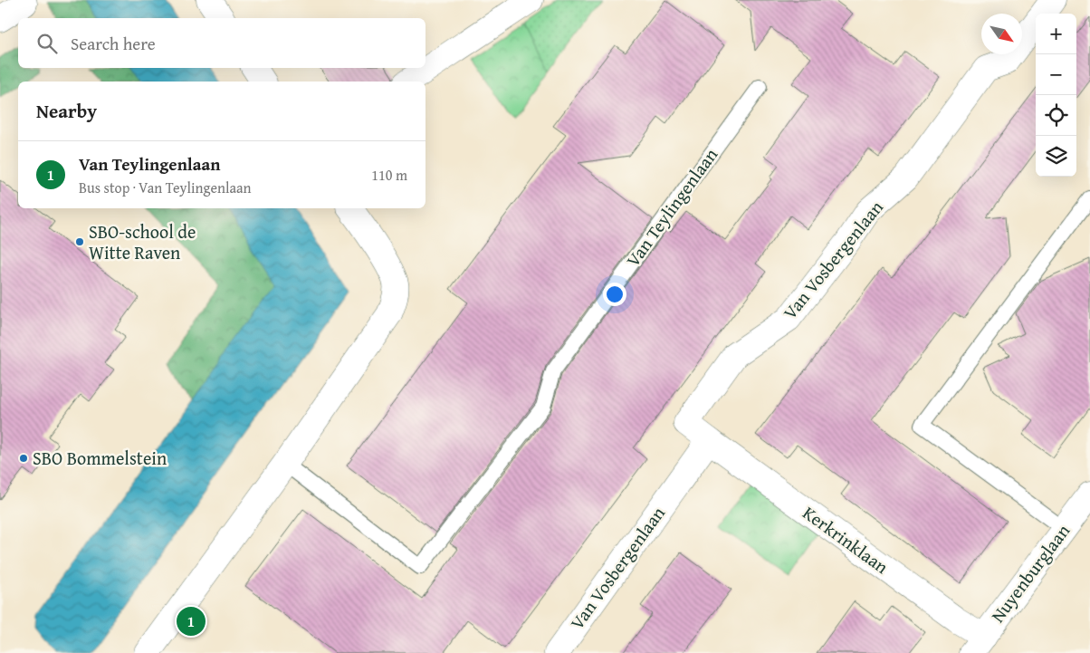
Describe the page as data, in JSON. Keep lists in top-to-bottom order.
{
  "streets": {
    "street": ["Van Vosbergenlaan", "Kerkrinklaan", "Nuyenburglaan"],
    "lane": ["Van Teylingenlaan"]
  },
  "crossings": [
    ["Van Vosbergenlaan", "Kerkrinklaan"],
    ["Kerkrinklaan", "Nuyenburglaan"]
  ],
  "places": ["SBO-school de Witte Raven", "SBO Bommelstein"],
  "north": "bottom right",
  "page": {
    "map_buttons": ["+", "−"],
    "search": "Search here",
    "heading": "Nearby",
    "list": [
      {
        "mark": "1",
        "name": "Van Teylingenlaan",
        "note": "Bus stop · Van Teylingenlaan",
        "value": "110 m"
      }
    ],
    "pins": "1"
  }
}
